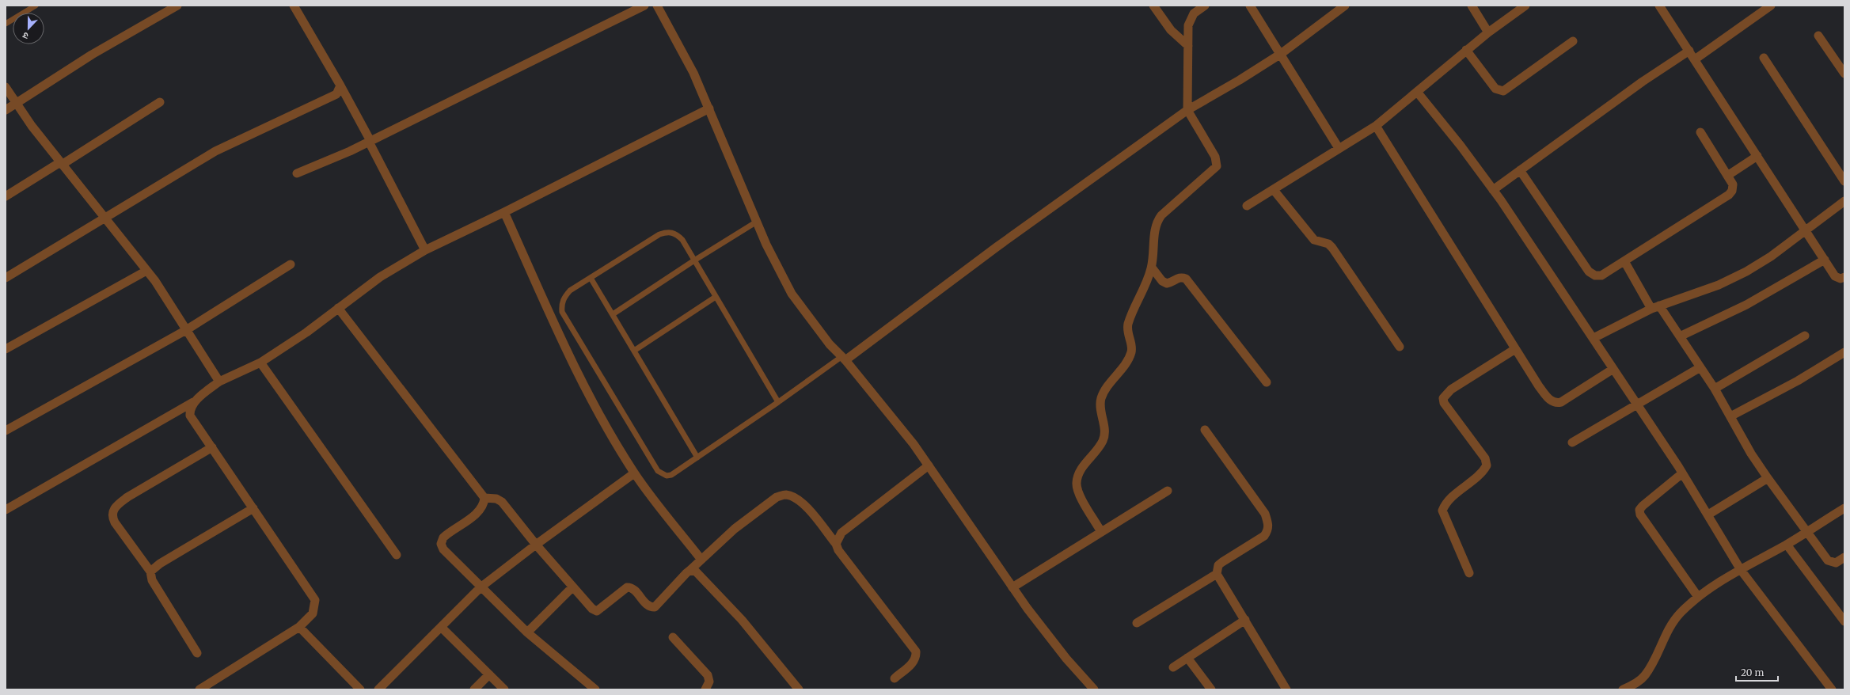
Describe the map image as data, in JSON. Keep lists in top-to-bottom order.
{
  "scale_bar": "20 m",
  "north": "bottom"
}
